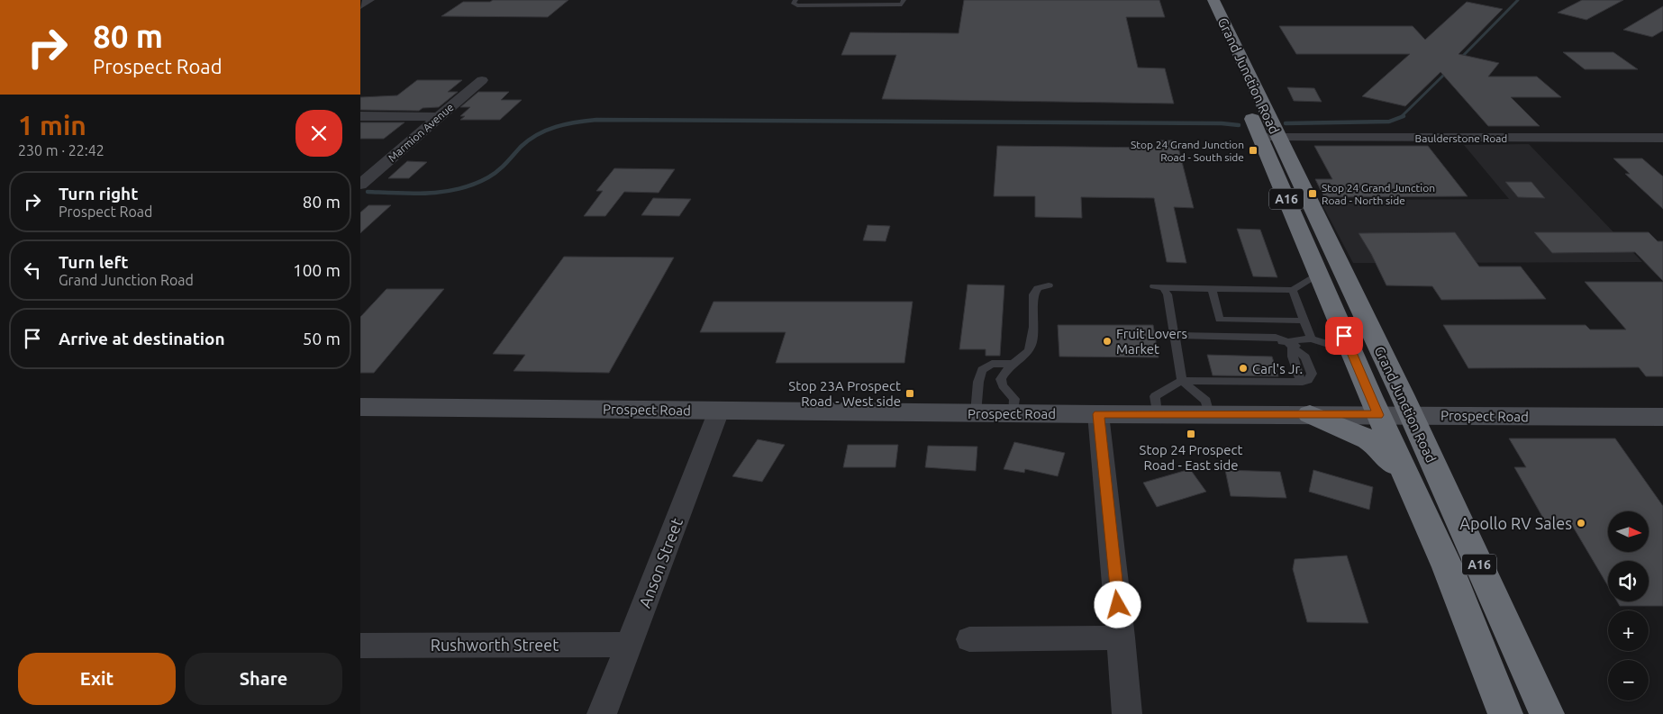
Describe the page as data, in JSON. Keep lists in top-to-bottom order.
{
  "streets": {
    "highway": ["Grand Junction Road", "A16"],
    "main road": ["Prospect Road"],
    "street": [
      "Marmion Avenue",
      "Baulderstone Road",
      "Anson Street",
      "Rushworth Street"
    ]
  },
  "crossings": [
    ["Grand Junction Road", "Baulderstone Road"],
    ["Grand Junction Road", "Prospect Road"],
    ["Prospect Road", "Anson Street"],
    ["Anson Street", "Rushworth Street"]
  ],
  "places": {
    "transit": [
      "Stop 24 Grand Junction Road - South side",
      "Stop 24 Grand Junction Road - North side",
      "Stop 23A Prospect Road - West side",
      "Stop 24 Prospect Road - East side"
    ],
    "other": ["Fruit Lovers Market", "Carl's Jr.", "Apollo RV Sales"]
  },
  "north": "right",
  "page": {
    "turn": ["80 m", "Prospect Road"],
    "heading": ["1 min", "230 m · 22:42"],
    "list": [
      {
        "name": "Turn right",
        "note": "Prospect Road",
        "value": "80 m"
      },
      {
        "name": "Turn left",
        "note": "Grand Junction Road",
        "value": "100 m"
      },
      {
        "name": "Arrive at destination",
        "value": "50 m"
      }
    ],
    "map_buttons": ["+", "−"],
    "buttons": ["Exit", "Share"]
  }
}
